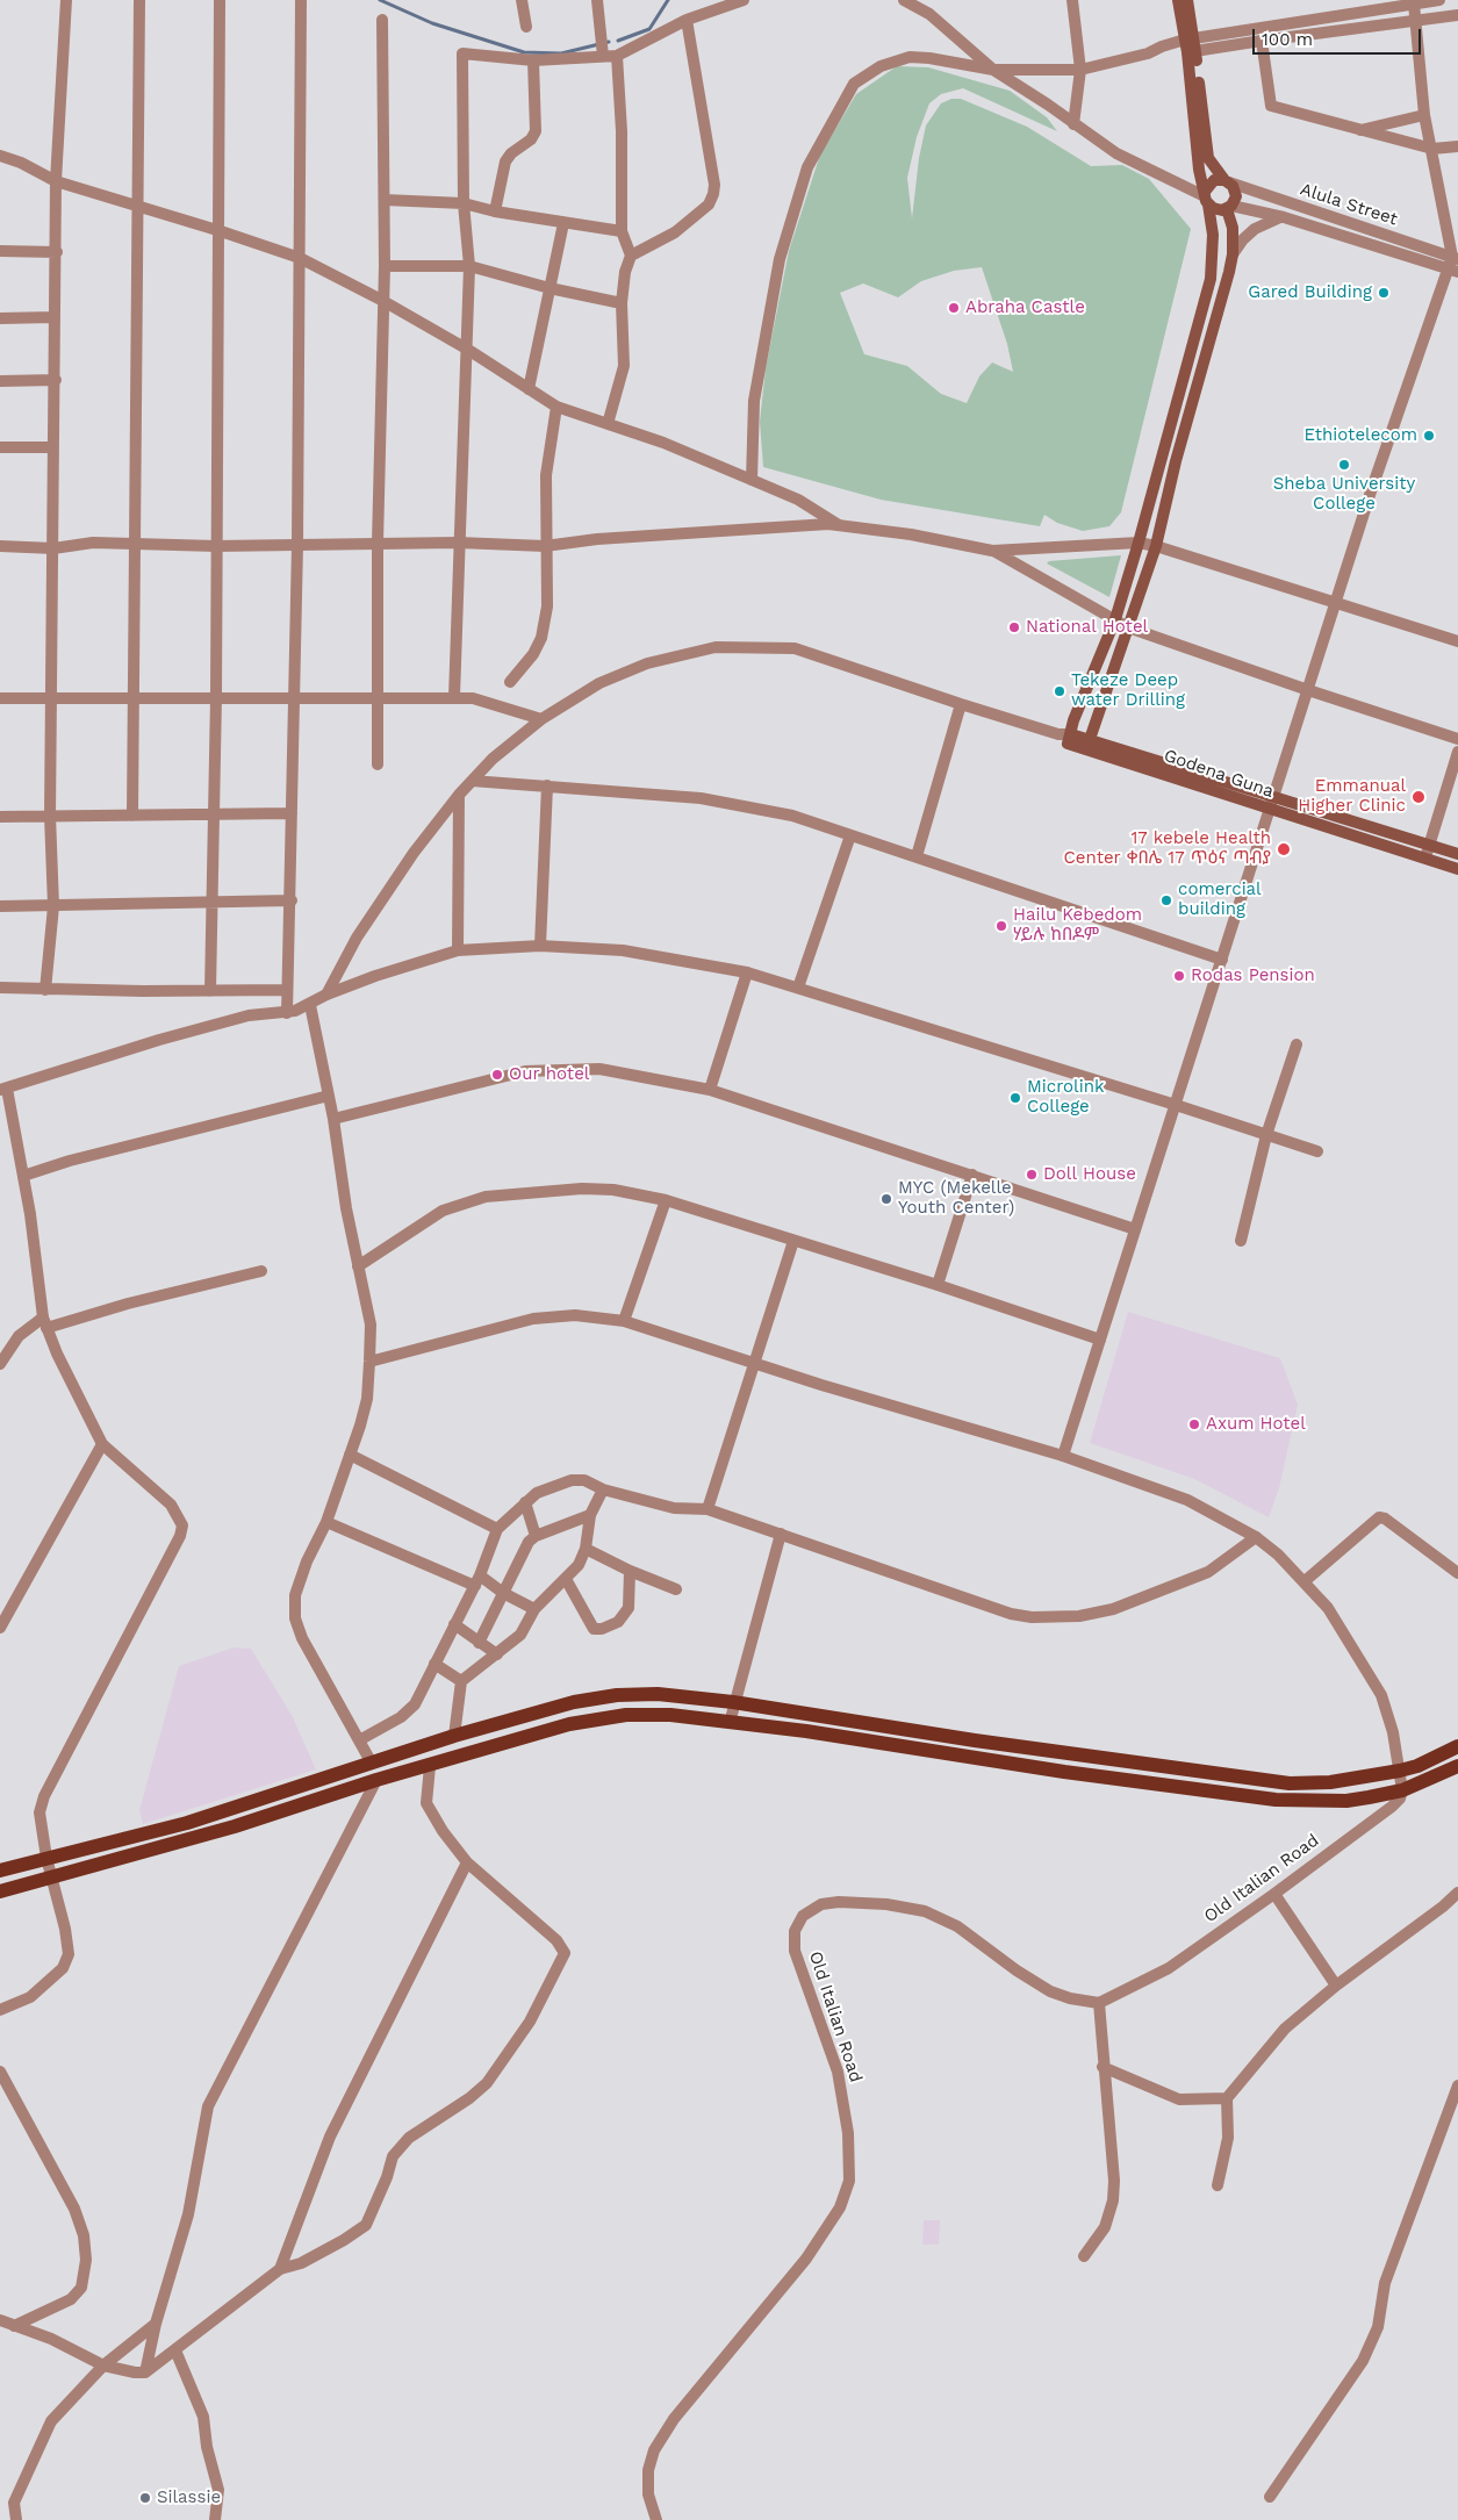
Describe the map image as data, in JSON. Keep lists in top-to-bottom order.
{
  "streets": {
    "main road": ["Godena Guna"],
    "street": ["Alula Street", "Old Italian Road"]
  },
  "places": [
    "Gared Building",
    "Abraha Castle",
    "Ethiotelecom",
    "Sheba University College",
    "National Hotel",
    "Tekeze Deep water Drilling",
    "Emmanual Higher Clinic",
    "17 kebele Health Center ቀበሌ 17 ጥዕና ጣብያ",
    "comercial building",
    "Hailu Kebedom ሃይሉ ከበዶም",
    "Rodas Pension",
    "Our hotel",
    "Microlink College",
    "Doll House",
    "MYC (Mekelle Youth Center)",
    "Axum Hotel",
    "Silassie"
  ],
  "scale_bar": "100 m"
}
